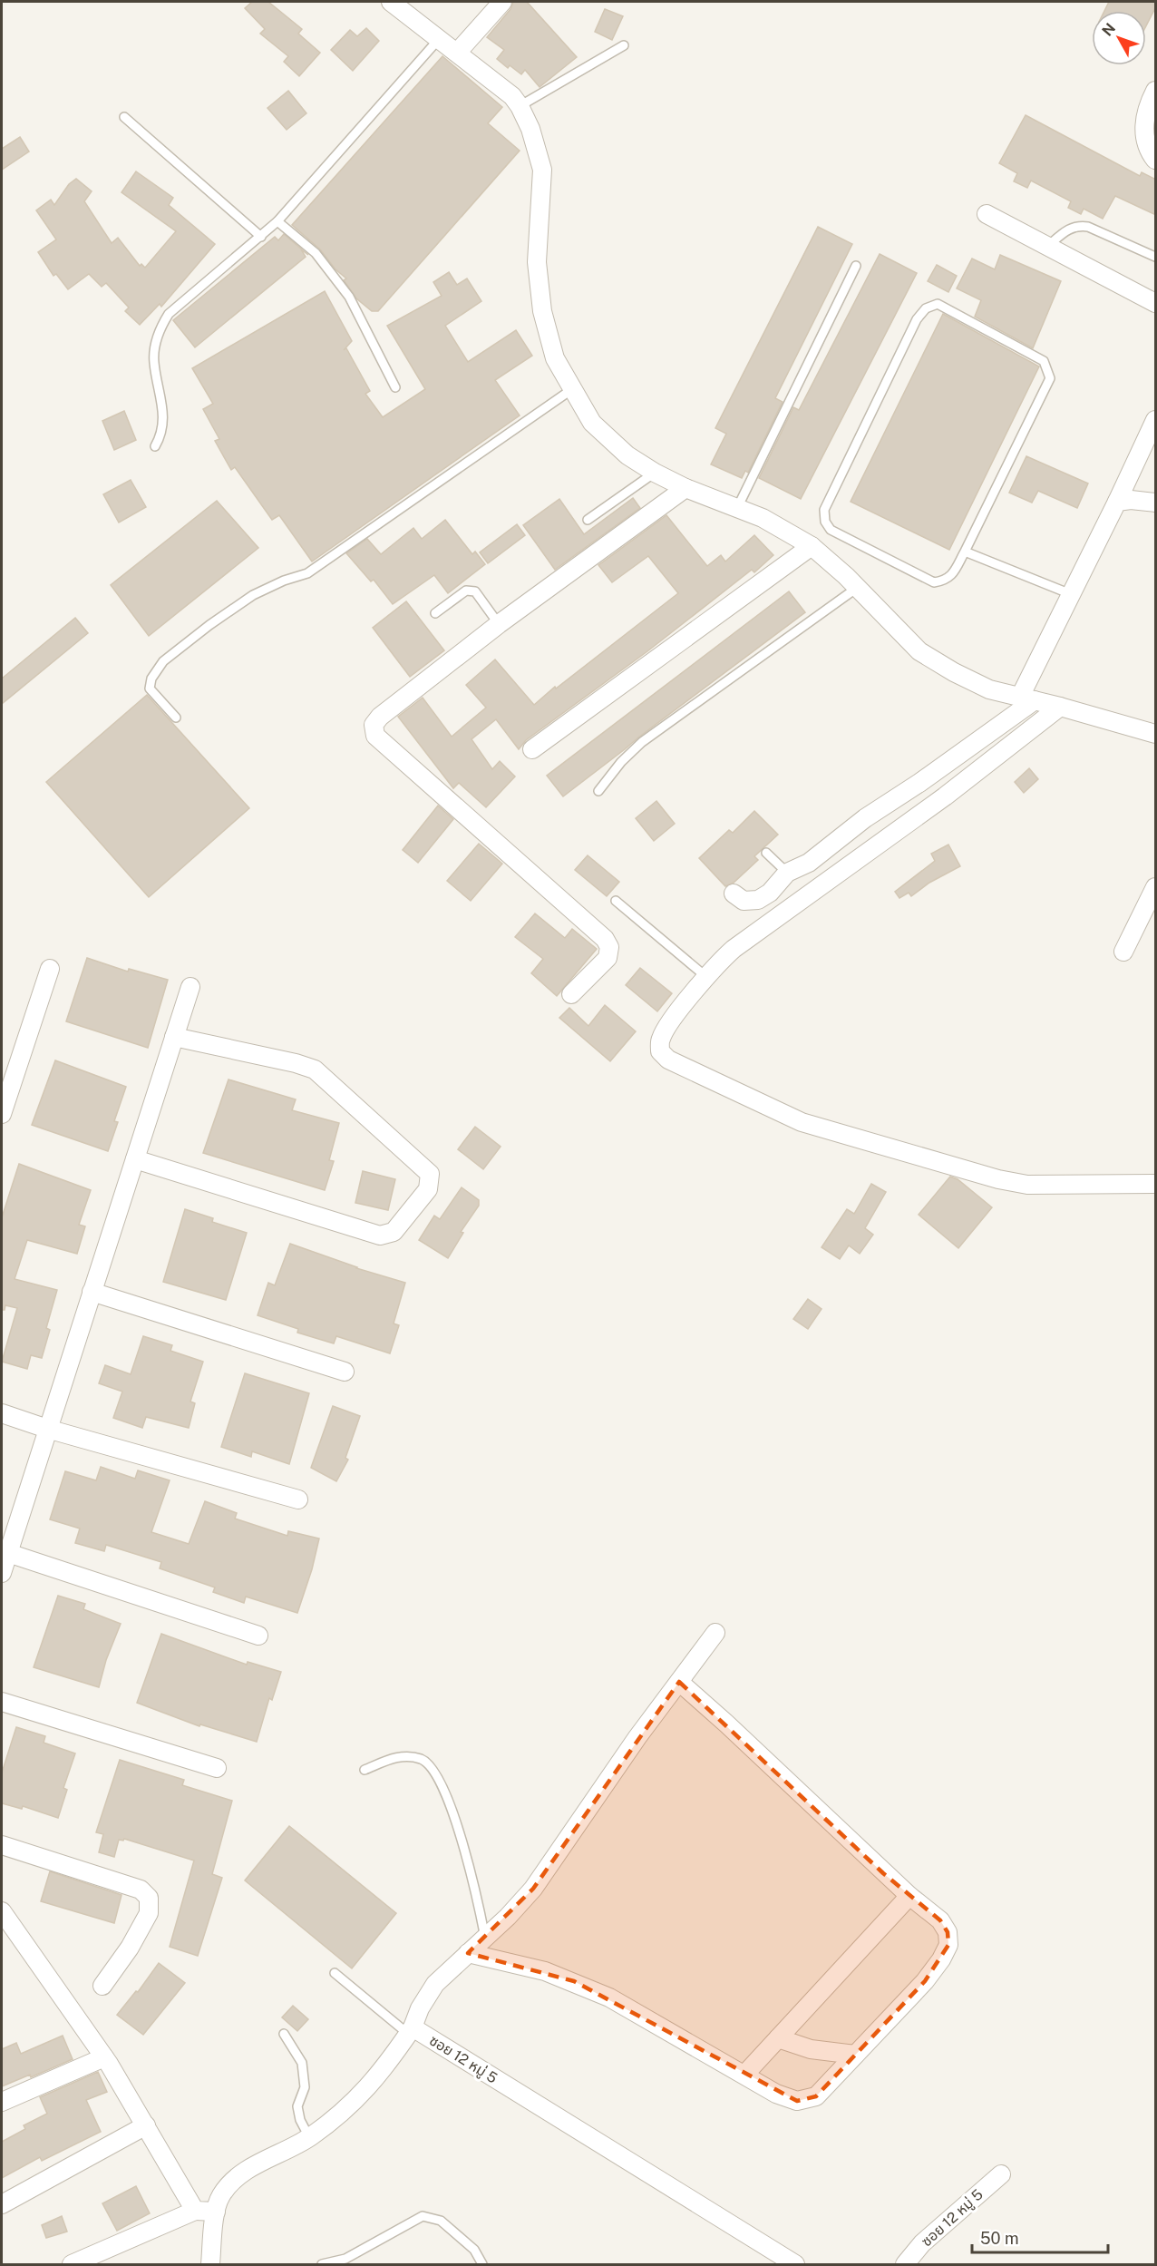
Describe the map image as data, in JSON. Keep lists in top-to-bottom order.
{
  "streets": {
    "street": ["ซอย 12 หมู่ 5"]
  },
  "scale_bar": "50 m",
  "north": "top left"
}
